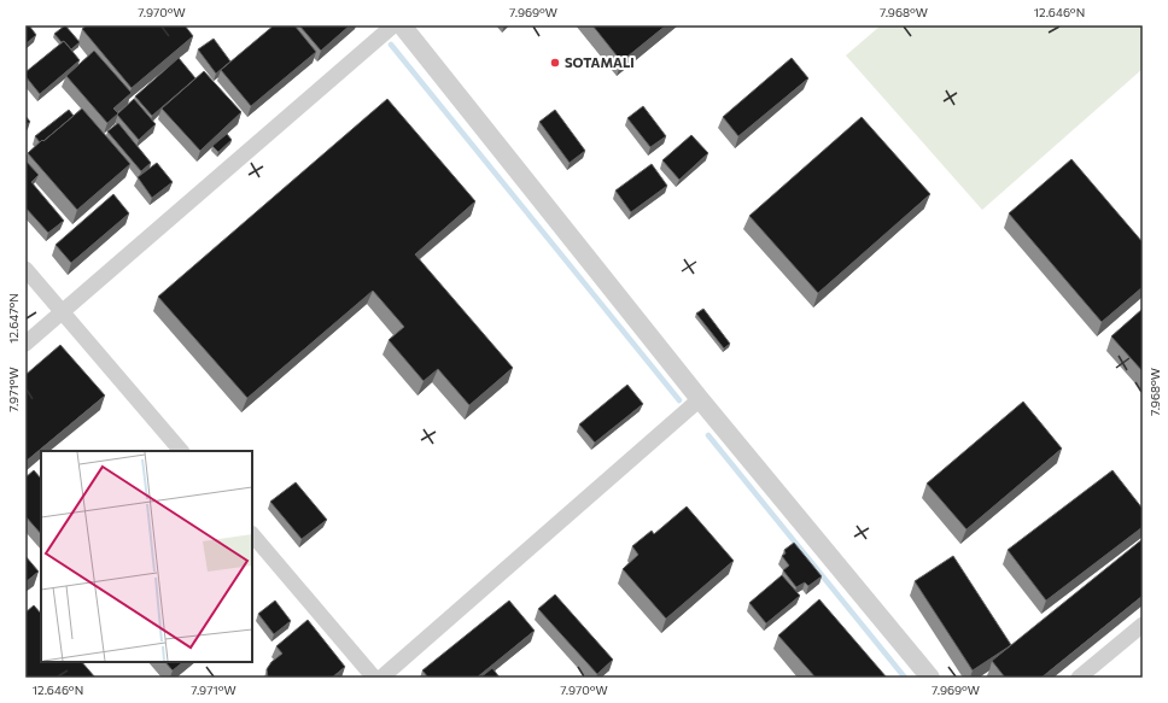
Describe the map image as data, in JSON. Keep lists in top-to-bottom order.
{
  "places": ["SOTAMALI"],
  "coordinates": [
    "7.970°W",
    "7.969°W",
    "7.968°W",
    "12.646°N",
    "12.647°N",
    "7.971°W"
  ]
}
